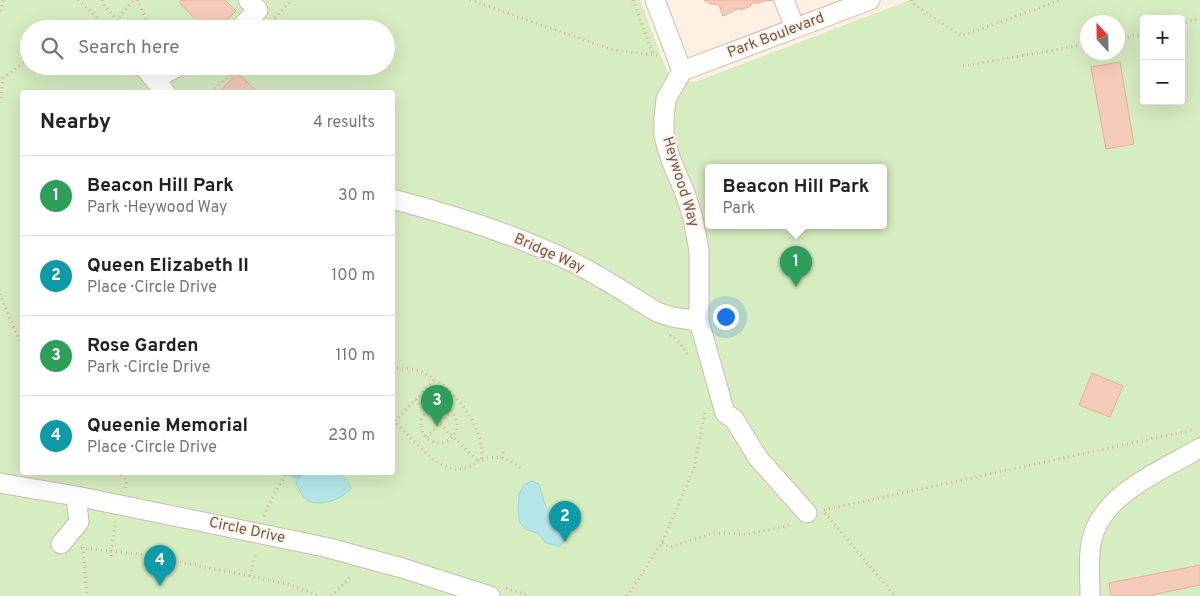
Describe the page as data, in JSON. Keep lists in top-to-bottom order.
{
  "streets": {
    "street": [
      "Park Boulevard",
      "Heywood Way",
      "Bridge Way",
      "Circle Drive"
    ]
  },
  "crossings": [
    ["Park Boulevard", "Heywood Way"],
    ["Heywood Way", "Bridge Way"]
  ],
  "north": "top",
  "page": {
    "map_buttons": ["+", "−"],
    "search": "Search here",
    "heading": ["Nearby", "4 results"],
    "list": [
      {
        "mark": "1",
        "name": "Beacon Hill Park",
        "note": "Park · Heywood Way",
        "value": "30 m"
      },
      {
        "mark": "2",
        "name": "Queen Elizabeth II",
        "note": "Place · Circle Drive",
        "value": "100 m"
      },
      {
        "mark": "3",
        "name": "Rose Garden",
        "note": "Park · Circle Drive",
        "value": "110 m"
      },
      {
        "mark": "4",
        "name": "Queenie Memorial",
        "note": "Place · Circle Drive",
        "value": "230 m"
      }
    ],
    "popup": ["Beacon Hill Park", "Park"],
    "pins": [
      "1",
      "3",
      "2",
      "4"
    ]
  }
}
